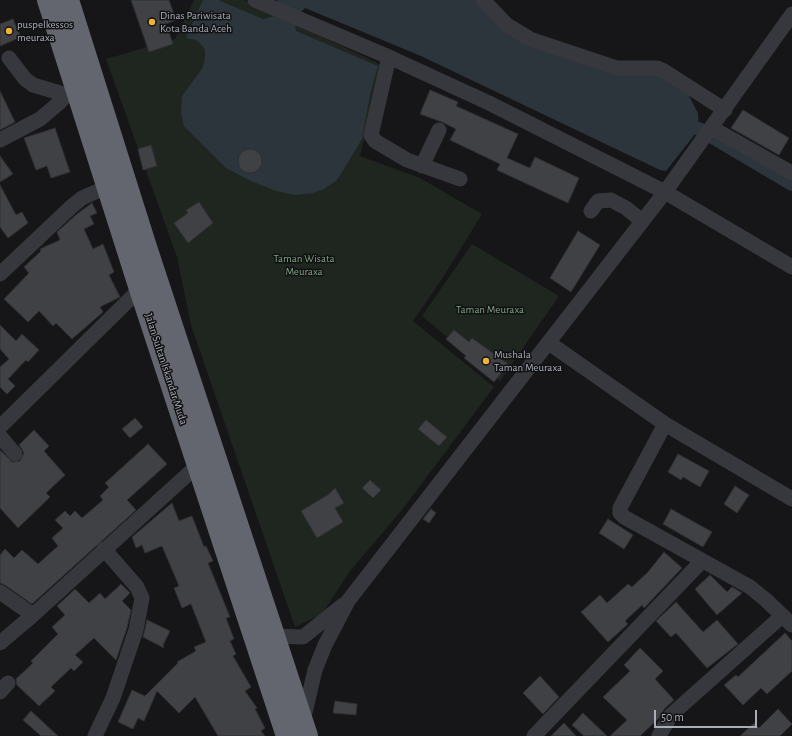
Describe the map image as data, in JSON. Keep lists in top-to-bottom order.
{
  "streets": {
    "highway": ["Jalan Sultan Iskandar Muda"]
  },
  "parks": ["Taman Wisata Meuraxa", "Taman Meuraxa"],
  "places": ["Dinas Pariwisata Kota Banda Aceh", "puspelkessos meuraxa", "Mushala Taman Meuraxa"],
  "scale_bar": "50 m"
}
